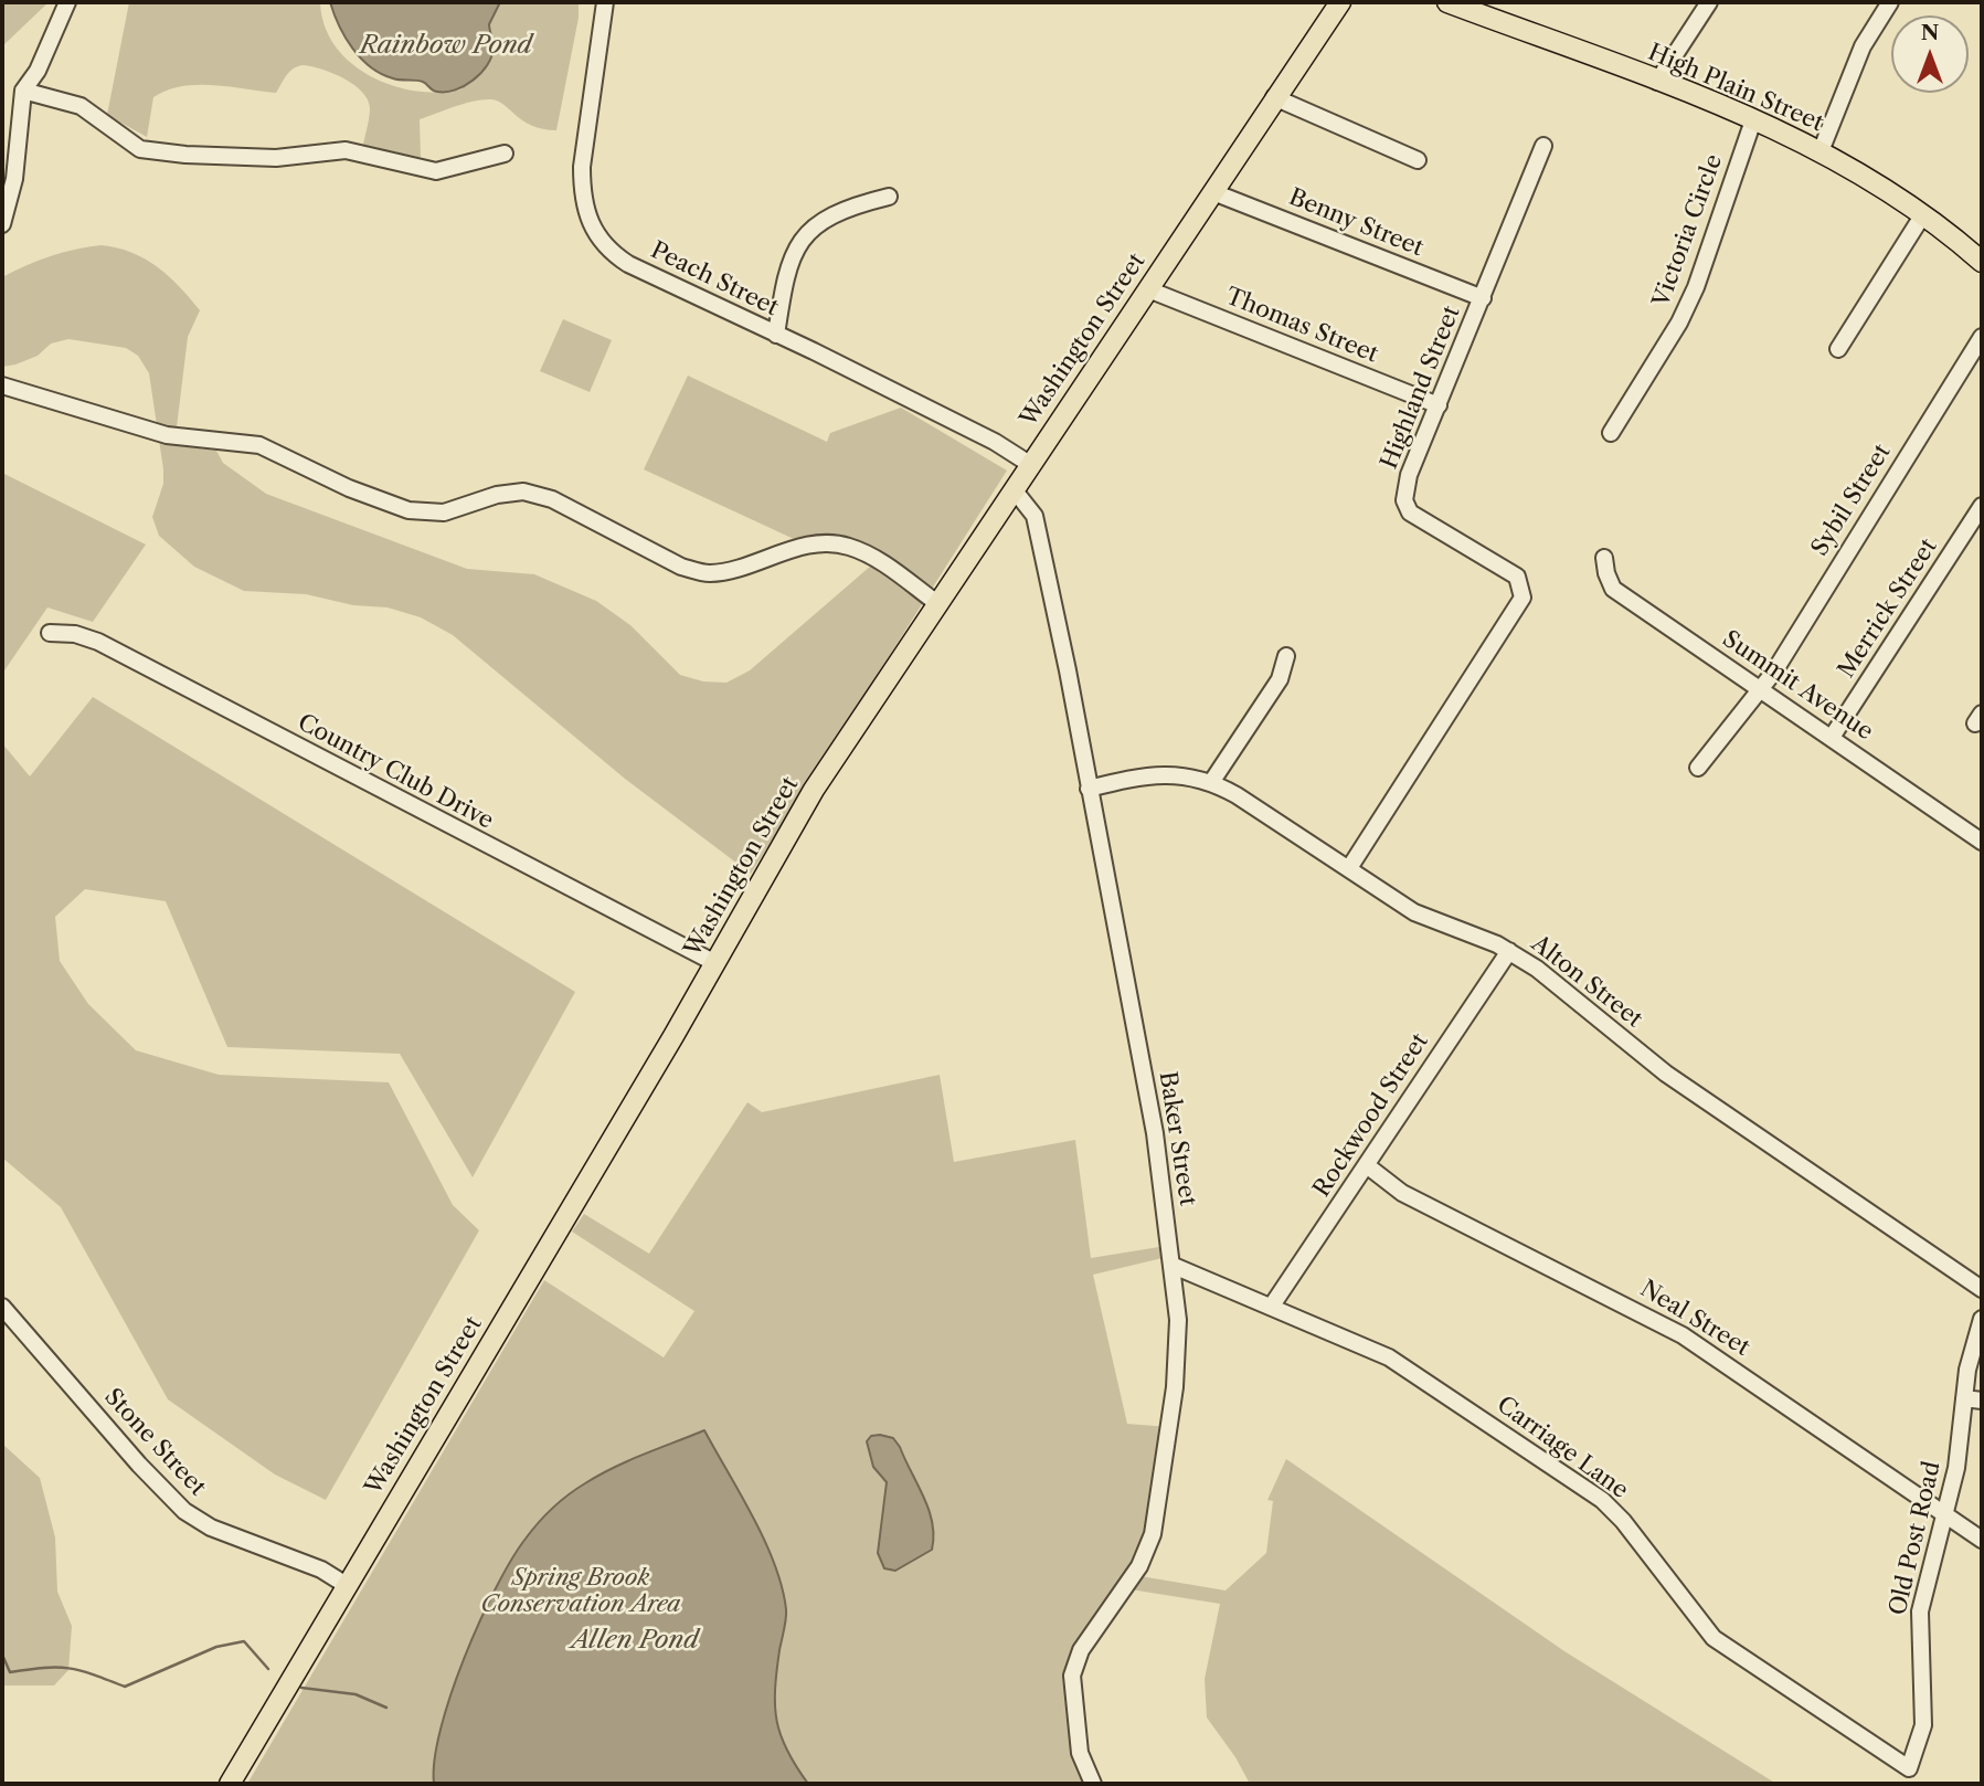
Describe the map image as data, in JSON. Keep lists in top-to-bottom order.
{
  "streets": {
    "main road": ["High Plain Street", "Washington Street"],
    "street": [
      "Benny Street",
      "Victoria Circle",
      "Peach Street",
      "Thomas Street",
      "Highland Street",
      "Sybil Street",
      "Merrick Street",
      "Summit Avenue",
      "Country Club Drive",
      "Alton Street",
      "Rockwood Street",
      "Baker Street",
      "Neal Street",
      "Stone Street",
      "Carriage Lane",
      "Old Post Road"
    ]
  },
  "crossings": [
    ["High Plain Street", "Victoria Circle"],
    ["Benny Street", "Washington Street"],
    ["Benny Street", "Highland Street"],
    ["Peach Street", "Washington Street"],
    ["Thomas Street", "Washington Street"],
    ["Thomas Street", "Highland Street"],
    ["Washington Street", "Country Club Drive"],
    ["Washington Street", "Baker Street"],
    ["Washington Street", "Stone Street"],
    ["Highland Street", "Alton Street"],
    ["Sybil Street", "Summit Avenue"],
    ["Merrick Street", "Summit Avenue"],
    ["Alton Street", "Rockwood Street"],
    ["Alton Street", "Baker Street"],
    ["Rockwood Street", "Neal Street"],
    ["Rockwood Street", "Carriage Lane"],
    ["Baker Street", "Carriage Lane"],
    ["Neal Street", "Old Post Road"],
    ["Carriage Lane", "Old Post Road"]
  ],
  "water": ["Rainbow Pond", "Allen Pond"],
  "parks": ["Spring Brook Conservation Area"],
  "north": "top"
}
